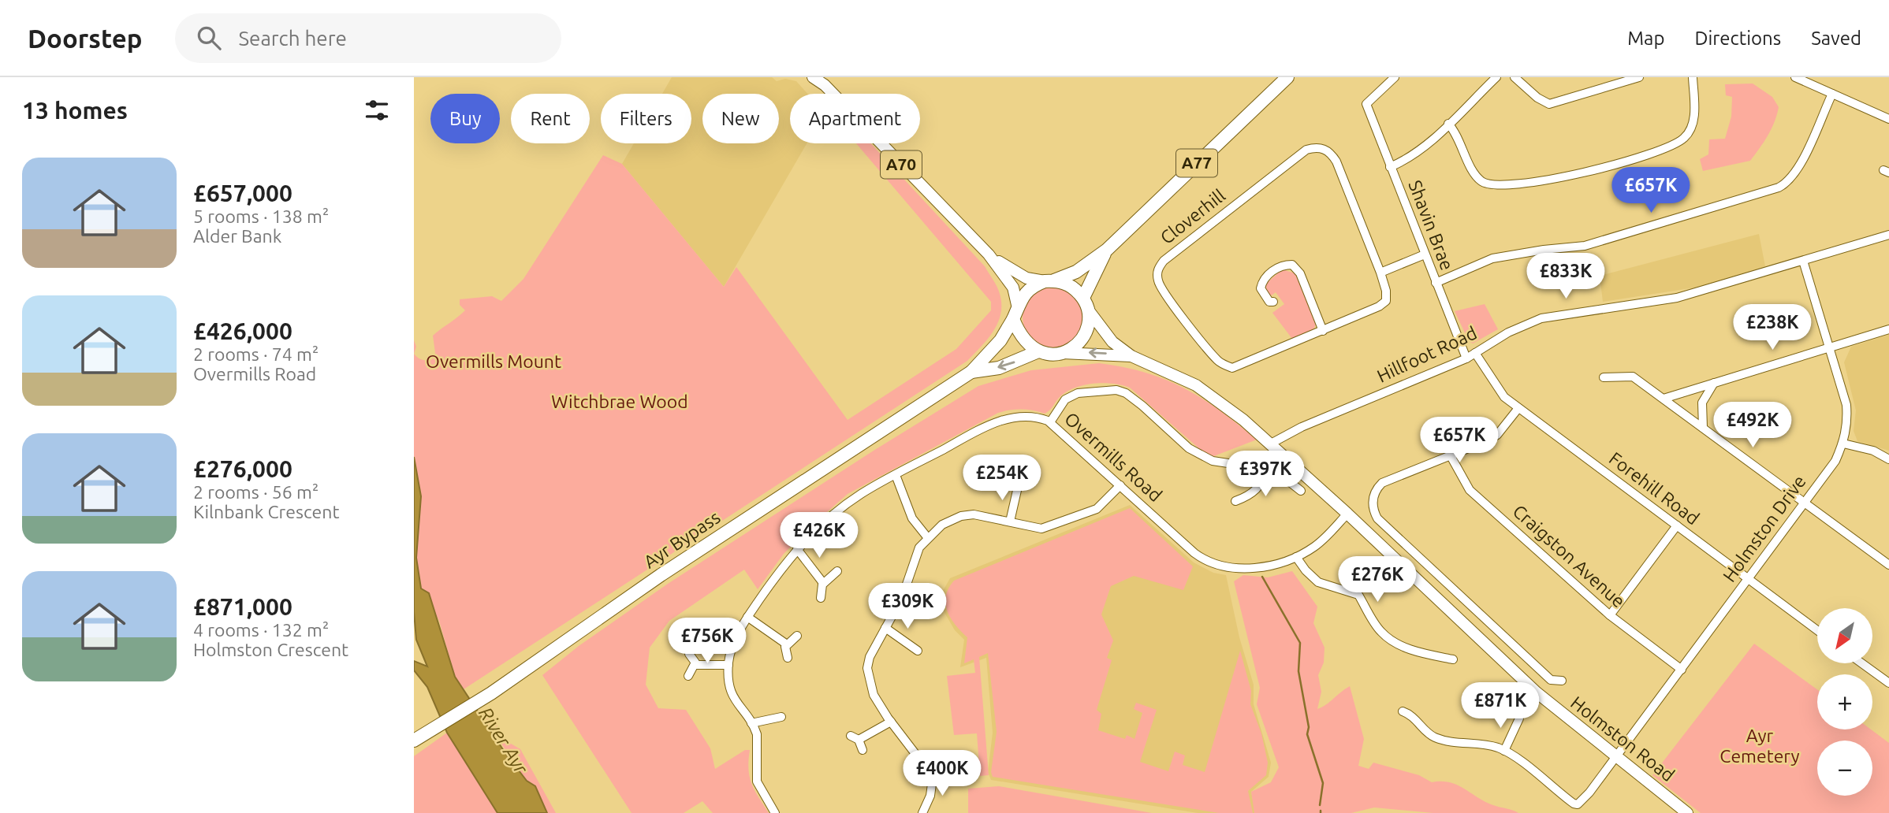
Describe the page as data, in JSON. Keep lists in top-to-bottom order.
{
  "streets": {
    "highway": ["A77", "Ayr Bypass"],
    "main road": ["A70", "Holmston Road"],
    "street": [
      "Cloverhill",
      "Shavin Brae",
      "Hillfoot Road",
      "Overmills Road",
      "Forehill Road",
      "Holmston Drive",
      "Craigston Avenue"
    ]
  },
  "crossings": [
    ["A77", "A70"],
    ["A77", "Ayr Bypass"],
    ["A70", "Ayr Bypass"],
    ["Shavin Brae", "Hillfoot Road"],
    ["Hillfoot Road", "Forehill Road"],
    ["Hillfoot Road", "Holmston Drive"],
    ["Hillfoot Road", "Holmston Road"],
    ["Overmills Road", "Holmston Road"],
    ["Forehill Road", "Holmston Drive"],
    ["Holmston Drive", "Craigston Avenue"],
    ["Holmston Drive", "Holmston Road"],
    ["Craigston Avenue", "Holmston Road"]
  ],
  "water": ["River Ayr"],
  "parks": ["Overmills Mount", "Witchbrae Wood", "Ayr Cemetery"],
  "north": "bottom left",
  "page": {
    "header": "Doorstep",
    "search": "Search here",
    "nav": ["Map", "Directions", "Saved"],
    "heading": "13 homes",
    "chip": [
      "Buy",
      "Rent",
      "Filters",
      "New",
      "Apartment"
    ],
    "list": [
      {
        "name": "£657,000",
        "note": "5 rooms · 138 m² · Alder Bank"
      },
      {
        "name": "£426,000",
        "note": "2 rooms · 74 m² · Overmills Road"
      },
      {
        "name": "£276,000",
        "note": "2 rooms · 56 m² · Kilnbank Crescent"
      },
      {
        "name": "£871,000",
        "note": "4 rooms · 132 m² · Holmston Crescent"
      }
    ],
    "price": [
      "£657K",
      "£833K",
      "£238K",
      "£492K",
      "£657K",
      "£397K",
      "£254K",
      "£426K",
      "£276K",
      "£309K",
      "£756K",
      "£871K",
      "£400K"
    ],
    "map_buttons": ["+", "−"]
  }
}
